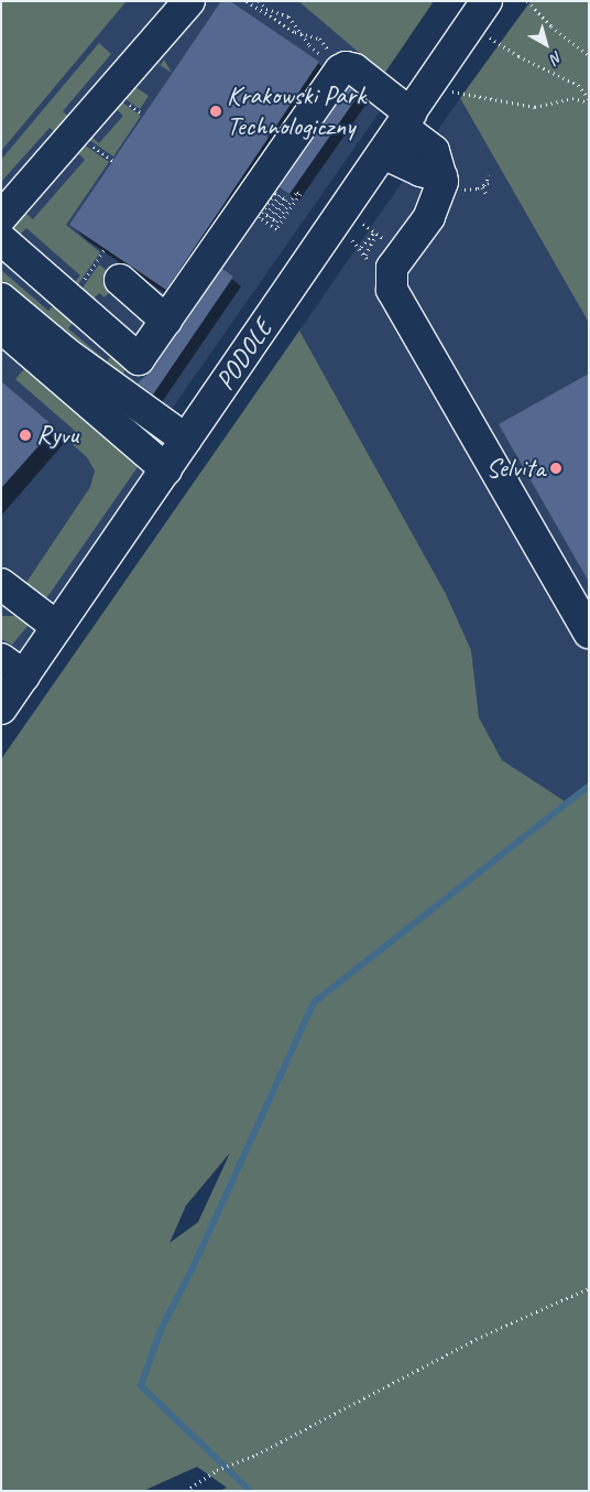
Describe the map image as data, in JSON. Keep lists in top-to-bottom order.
{
  "streets": {
    "street": ["PODOLE"]
  },
  "places": ["Krakowski Park Technologiczny", "Ryvu", "Selvita"],
  "north": "bottom right"
}
